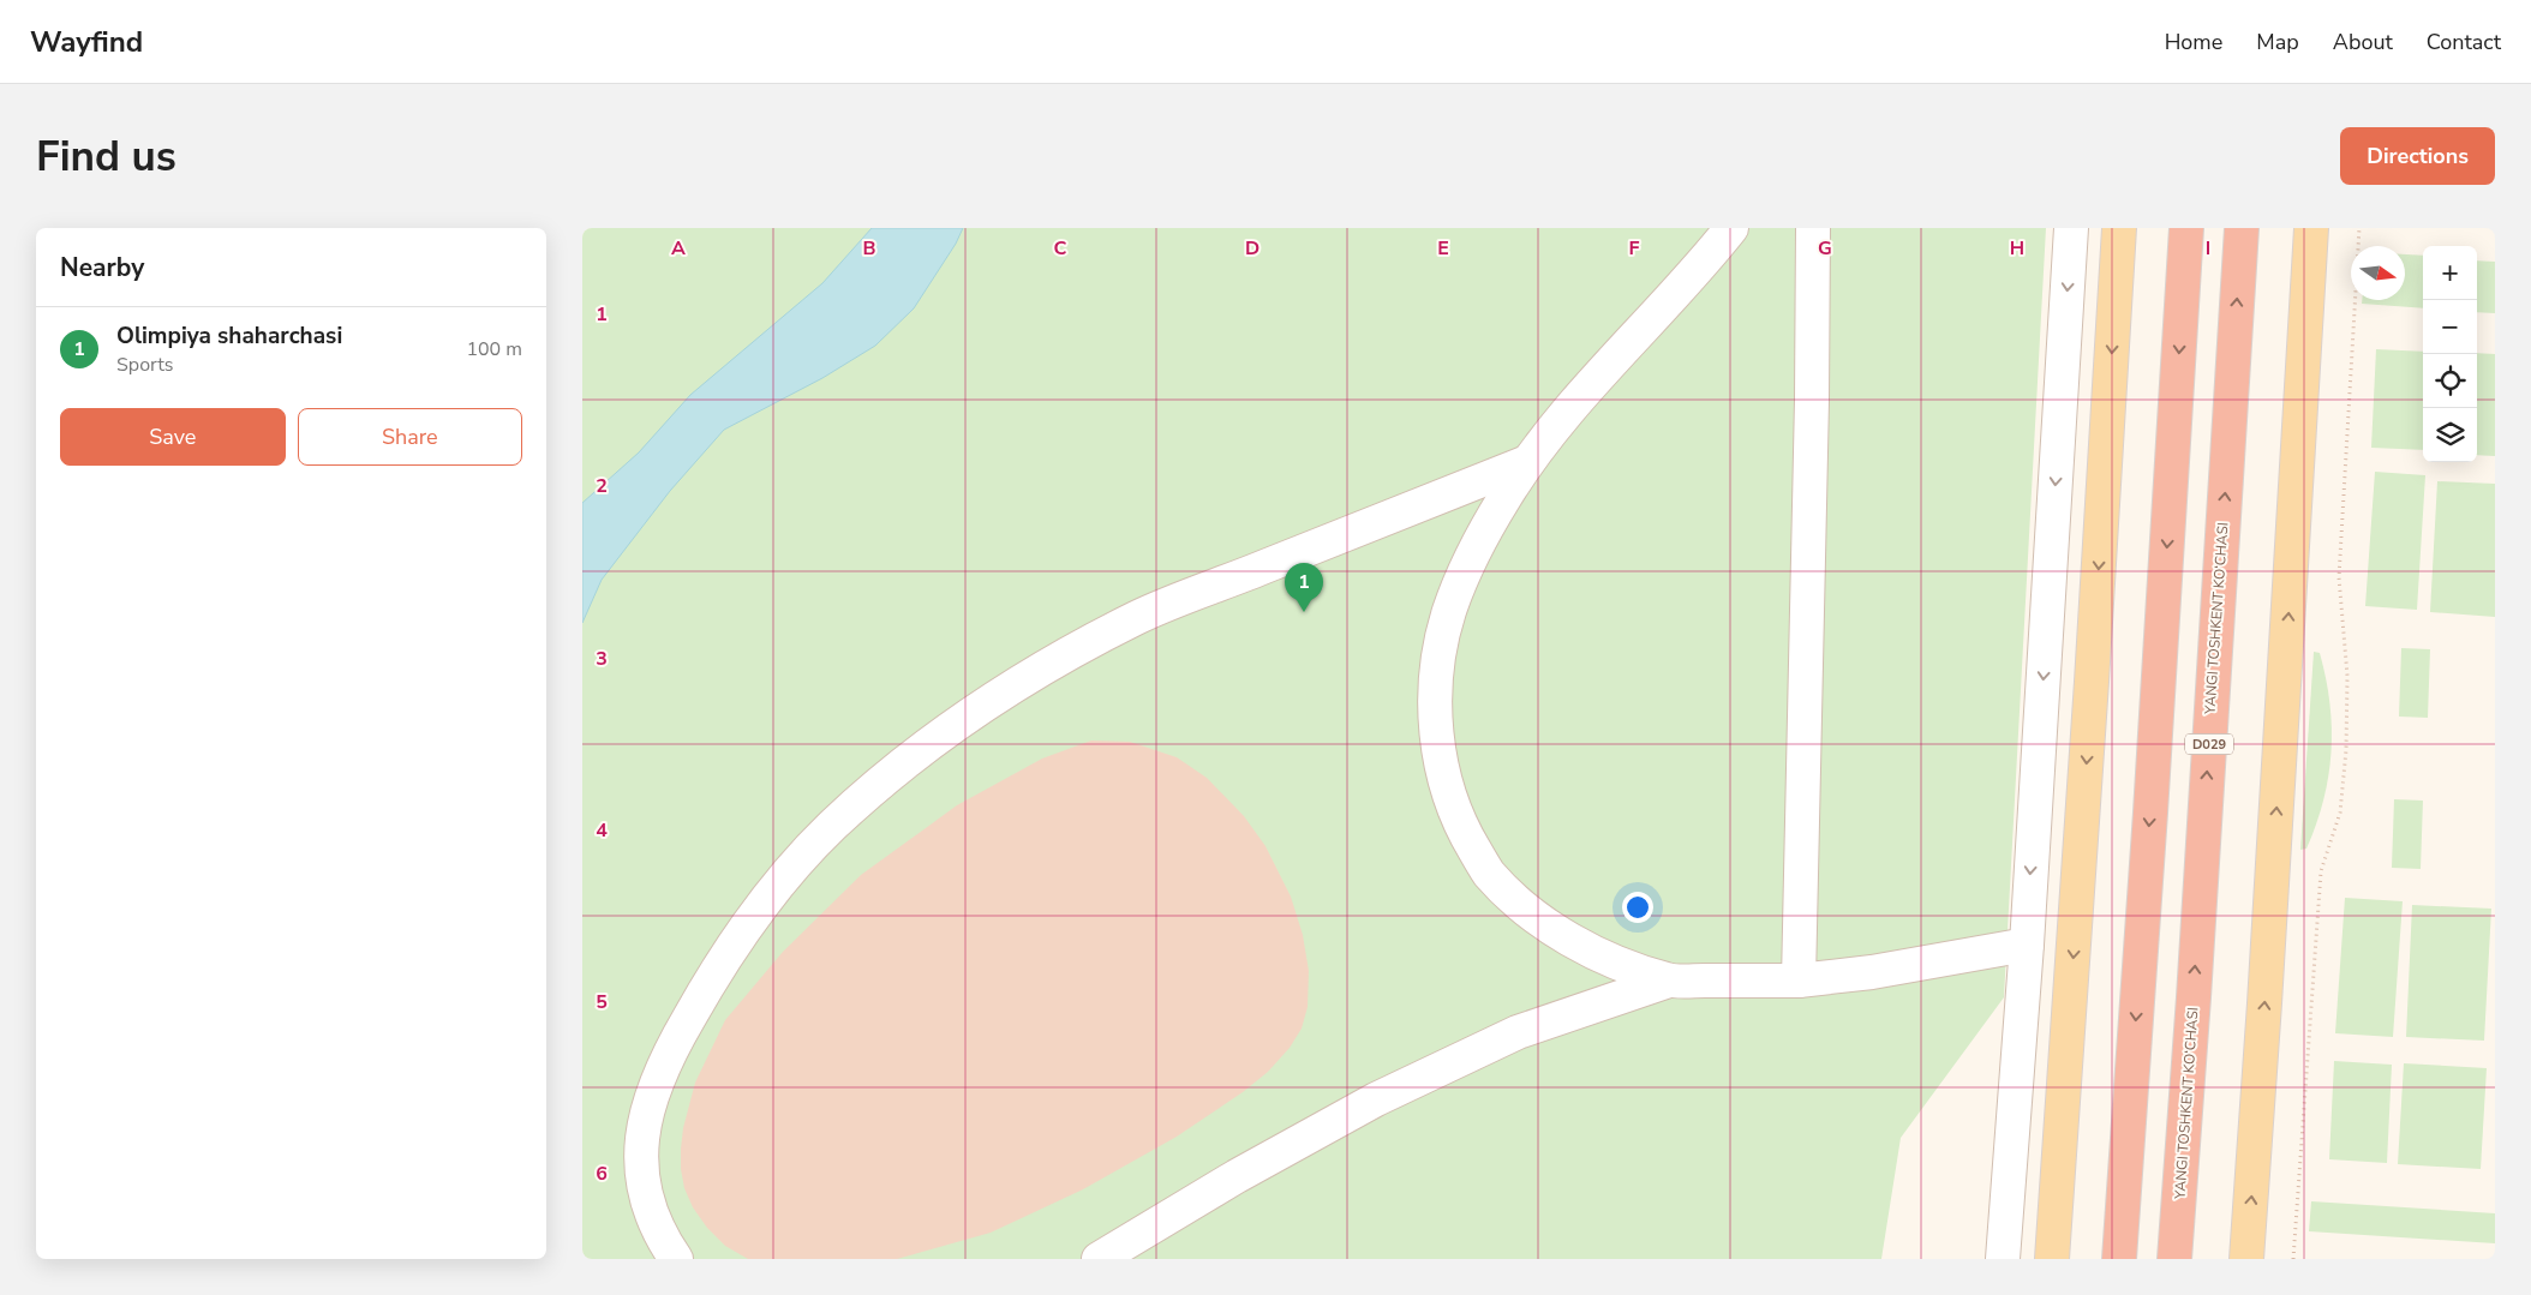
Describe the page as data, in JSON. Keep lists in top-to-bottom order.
{
  "streets": {
    "highway": ["YANGI TOSHKENT KO‘CHASI", "D029"]
  },
  "north": "right",
  "page": {
    "header": "Wayfind",
    "nav": [
      "Home",
      "Map",
      "About",
      "Contact"
    ],
    "buttons": [
      "Directions",
      ["Save", "Share"]
    ],
    "title": "Find us",
    "heading": "Nearby",
    "map_buttons": ["+", "−"],
    "list": [
      {
        "mark": "1",
        "name": "Olimpiya shaharchasi",
        "note": "Sports",
        "value": "100 m"
      }
    ],
    "pins": "1"
  },
  "grid": {
    "columns": [
      "A",
      "B",
      "C",
      "D",
      "E",
      "F",
      "G",
      "H",
      "I"
    ],
    "rows": [
      "1",
      "2",
      "3",
      "4",
      "5",
      "6"
    ]
  }
}
